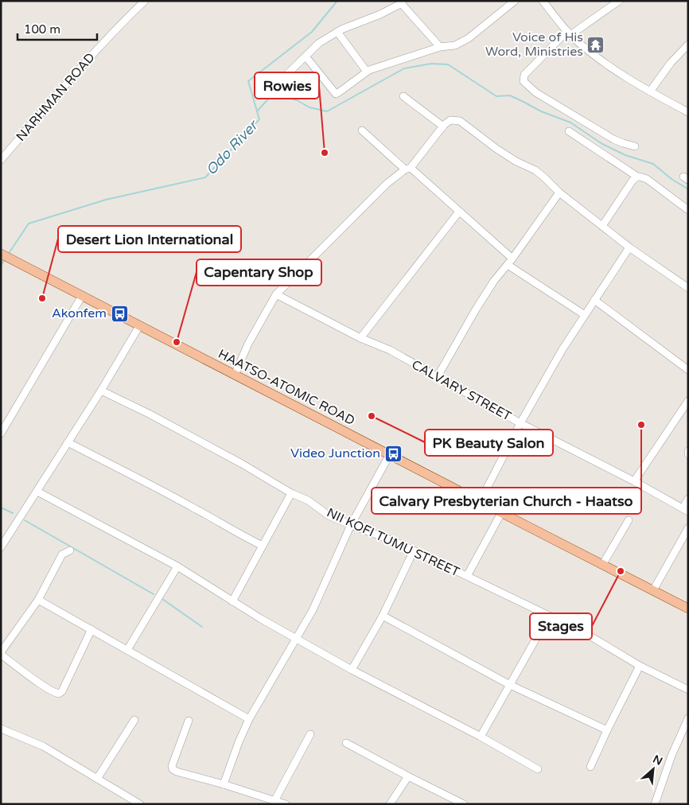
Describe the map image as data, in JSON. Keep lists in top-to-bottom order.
{
  "streets": {
    "main road": ["HAATSO-ATOMIC ROAD"],
    "street": ["NARHMAN ROAD", "CALVARY STREET", "NII KOFI TUMU STREET"]
  },
  "water": ["Odo River"],
  "places": {
    "temple": ["Voice of His Word, Ministries"],
    "other": [
      "Rowies",
      "Desert Lion International",
      "Capentary Shop",
      "PK Beauty Salon",
      "Calvary Presbyterian Church - Haatso",
      "Stages"
    ],
    "bus stop": ["Akonfem", "Video Junction"]
  },
  "scale_bar": "100 m",
  "north": "top right"
}
